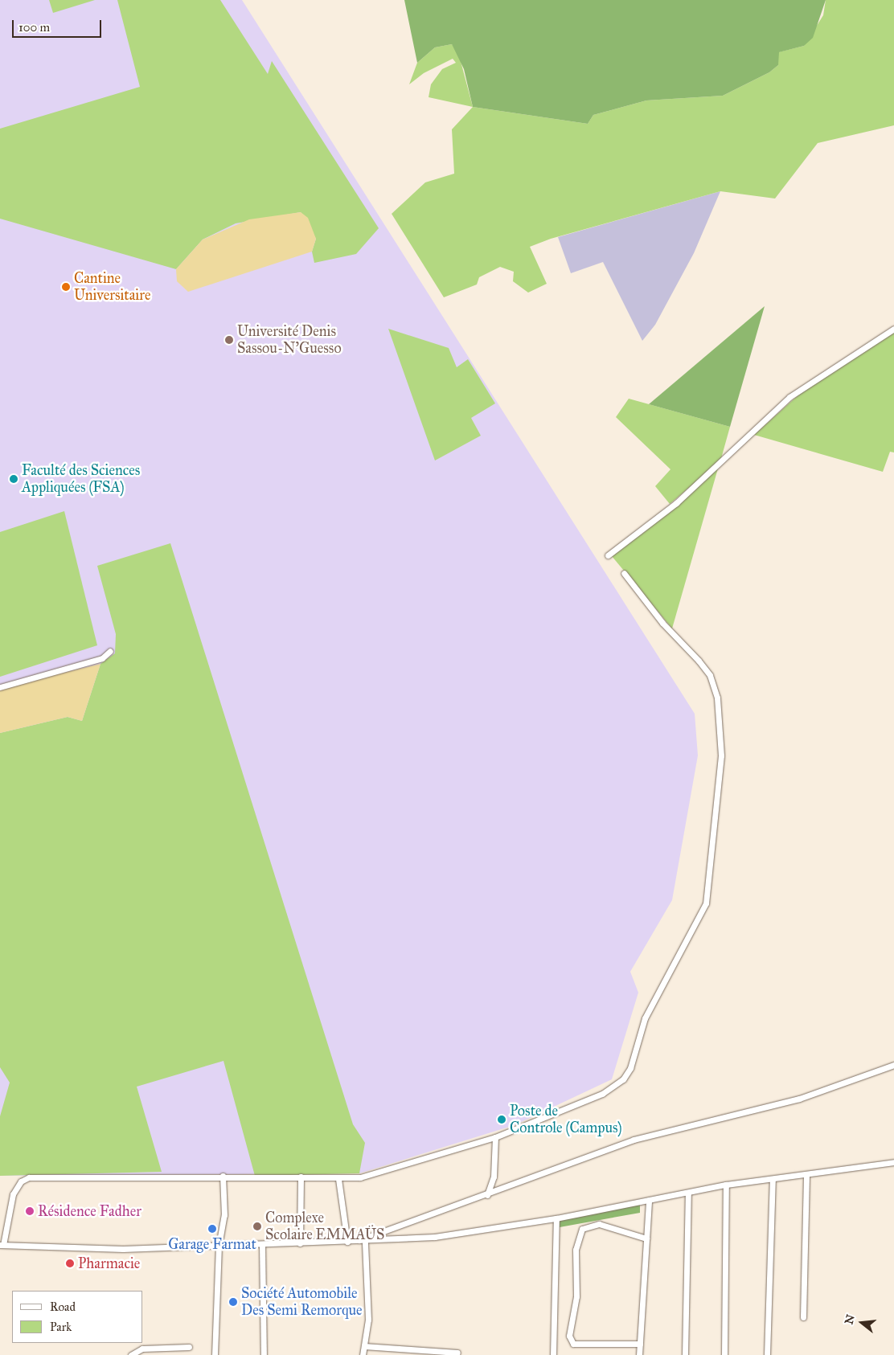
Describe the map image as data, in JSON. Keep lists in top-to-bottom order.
{
  "places": [
    "Cantine Universitaire",
    "Université Denis Sassou-N'Guesso",
    "Faculté des Sciences Appliquées (FSA)",
    "Poste de Controle (Campus)",
    "Résidence Fadher",
    "Complexe Scolaire EMMAÜS",
    "Garage Farmat",
    "Pharmacie",
    "Société Automobile Des Semi Remorque"
  ],
  "legend": ["Road", "Park"],
  "scale_bar": "100 m",
  "north": "left"
}
